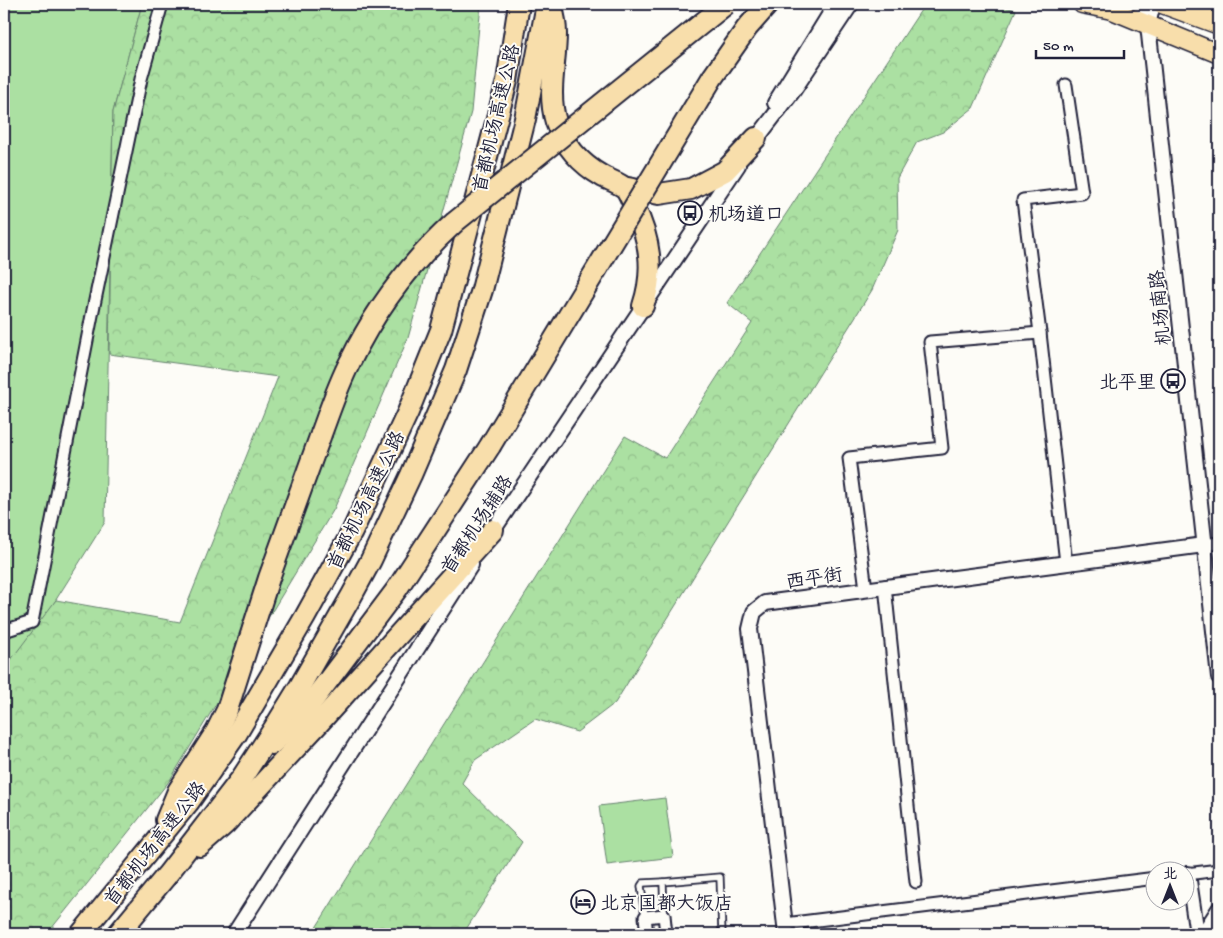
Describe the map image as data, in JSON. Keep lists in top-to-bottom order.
{
  "streets": {
    "highway": ["首都机场高速公路"],
    "street": ["机场南路", "首都机场辅路", "西平街"]
  },
  "crossings": [
    ["机场南路", "西平街"]
  ],
  "places": {
    "bus stop": ["机场道口", "北平里"],
    "hotel": ["北京国都大饭店"]
  },
  "scale_bar": "50 m",
  "north": "top"
}
